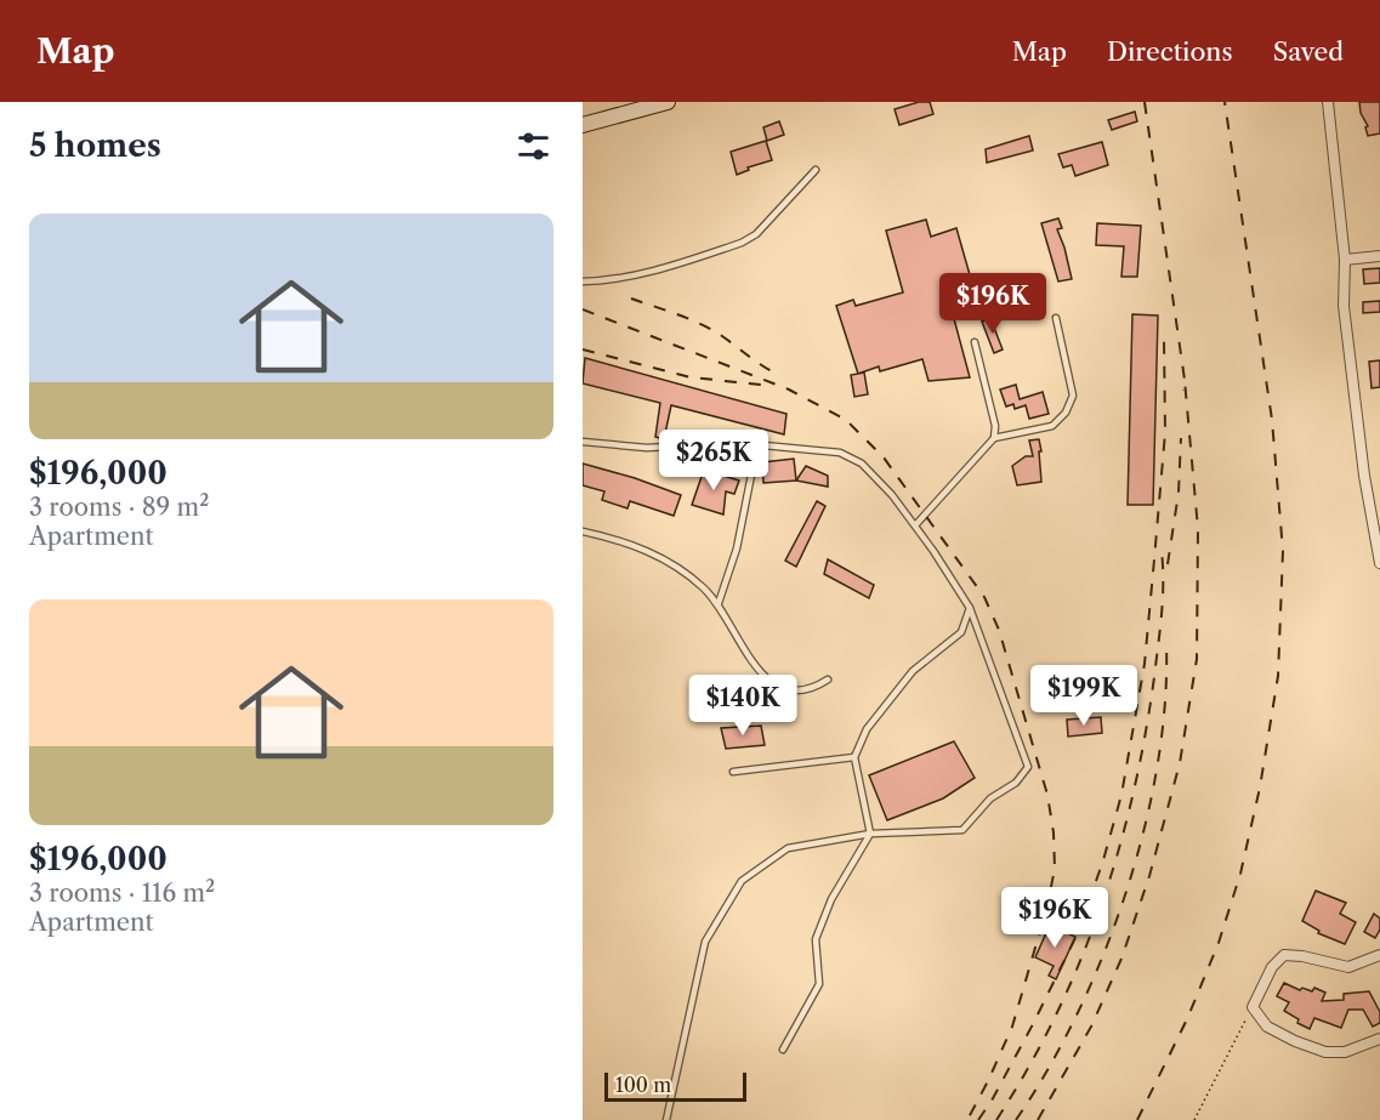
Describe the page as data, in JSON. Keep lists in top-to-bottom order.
{
  "scale_bar": "100 m",
  "page": {
    "header": "Map",
    "nav": ["Map", "Directions", "Saved"],
    "heading": "5 homes",
    "list": [
      {
        "name": "$196,000",
        "note": "3 rooms · 89 m² · Apartment"
      },
      {
        "name": "$196,000",
        "note": "3 rooms · 116 m² · Apartment"
      }
    ],
    "price": [
      "$196K",
      "$265K",
      "$199K",
      "$140K",
      "$196K"
    ],
    "scale": "100 m"
  }
}
